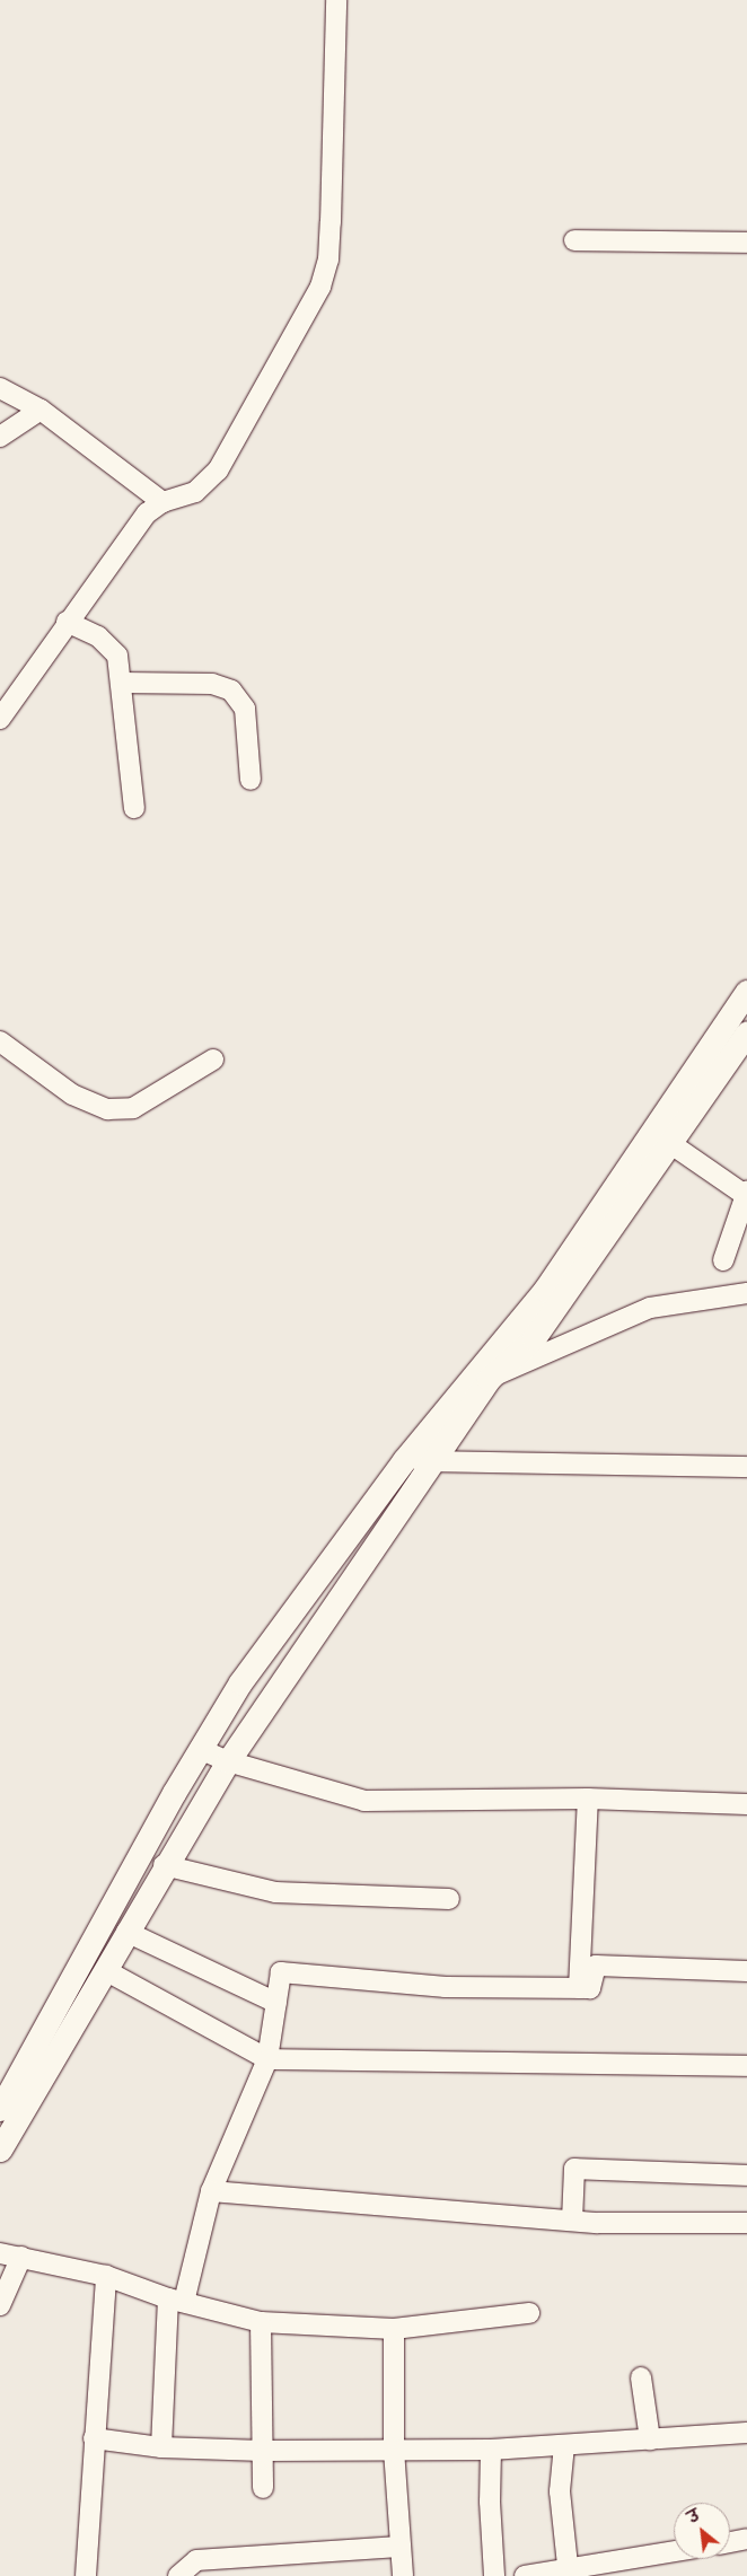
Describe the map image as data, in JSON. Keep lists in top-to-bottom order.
{
  "north": "top left"
}
